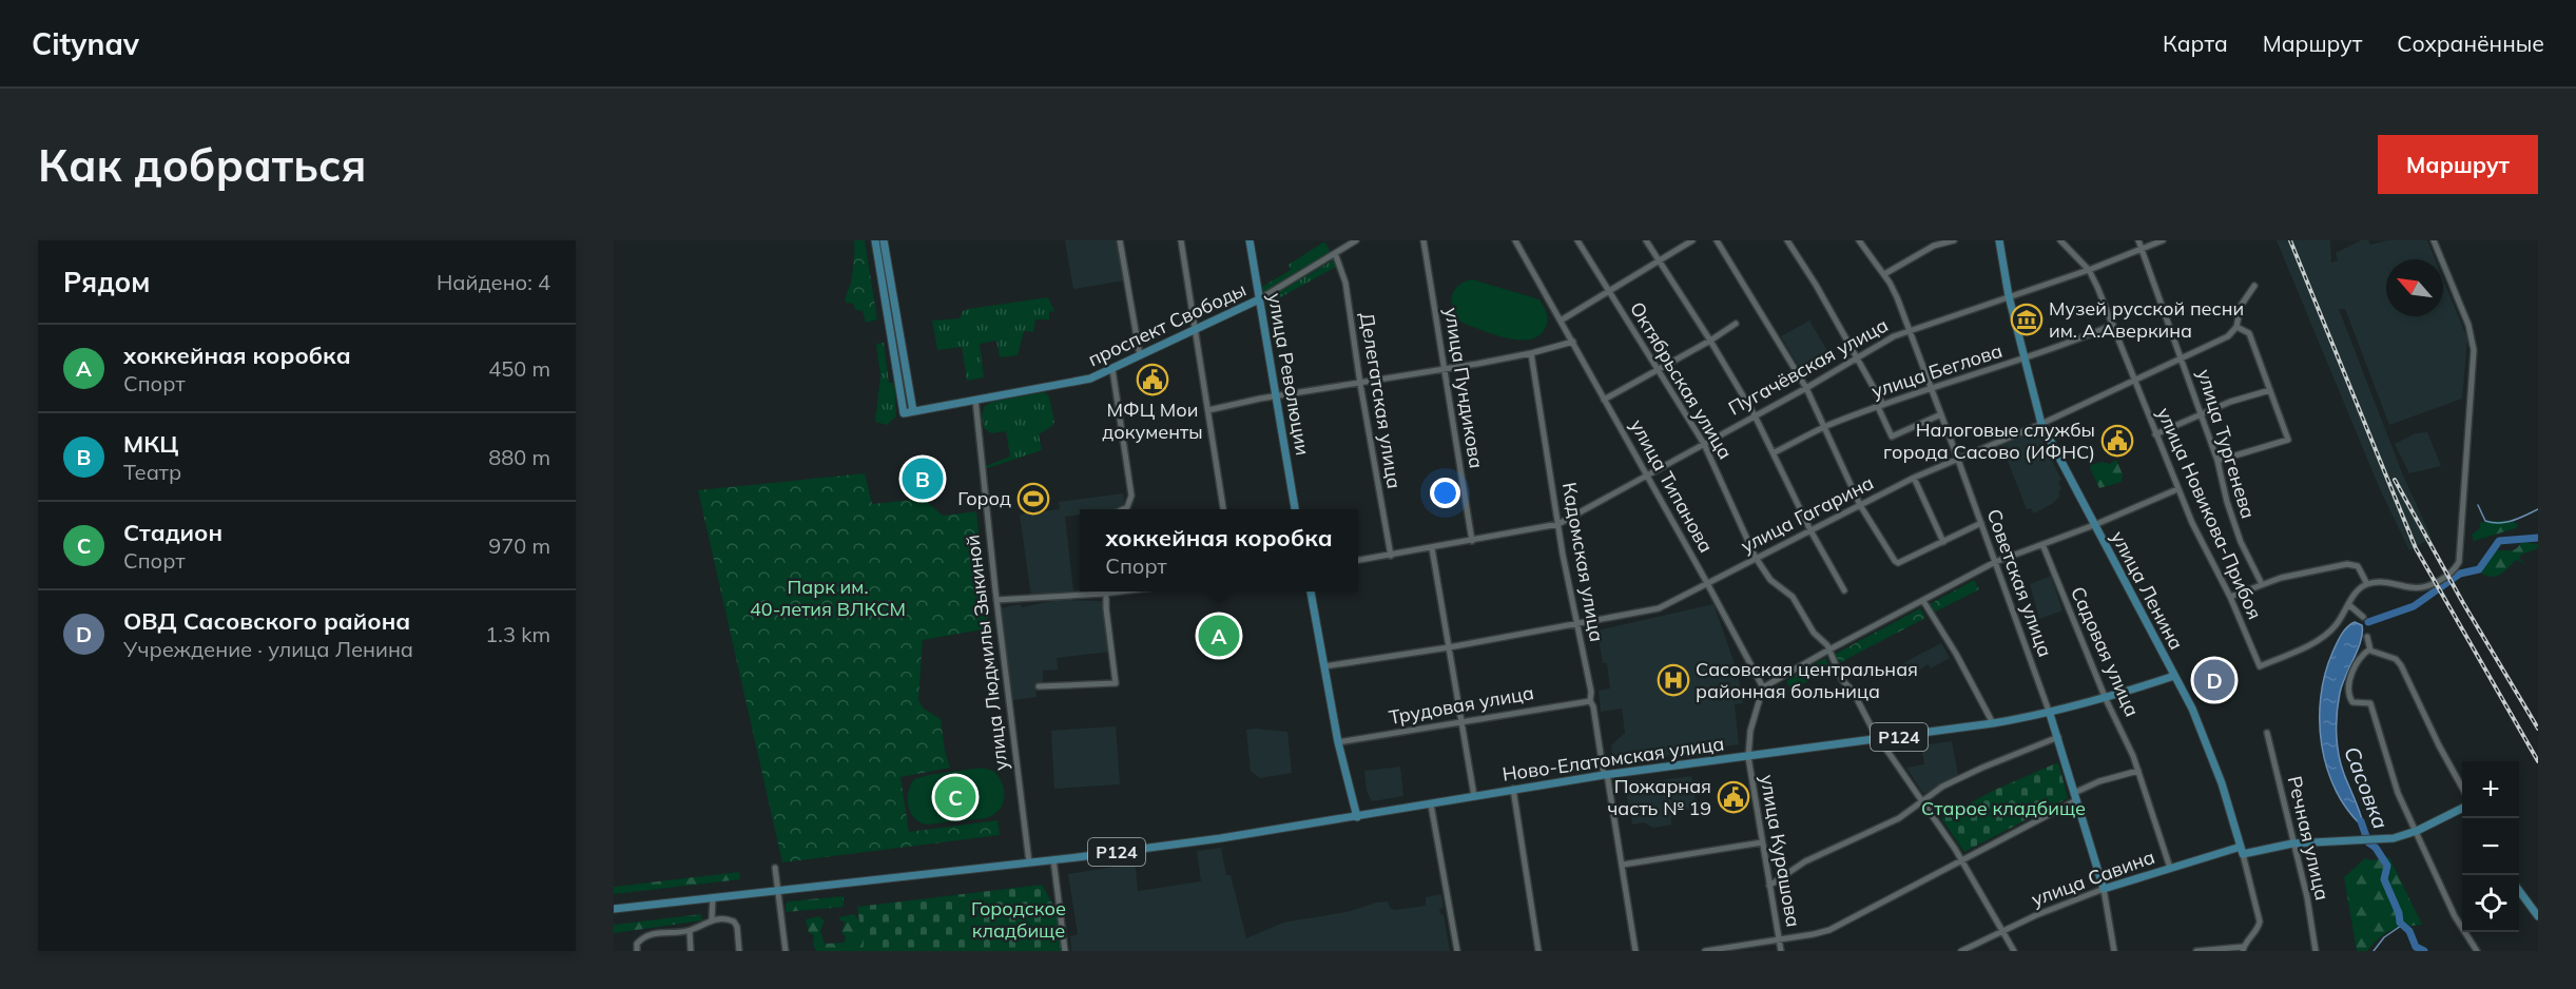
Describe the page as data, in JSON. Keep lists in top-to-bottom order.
{
  "streets": {
    "main road": [
      "проспект Свободы",
      "улица Революции",
      "Советская улица",
      "улица Ленина",
      "Р124",
      "Ново-Елатомская улица",
      "улица Савина"
    ],
    "street": [
      "Пугачёвская улица",
      "улица Беглова",
      "Октябрьская улица",
      "улица Пундикова",
      "Делегатская улица",
      "улица Тургенева",
      "улица Типанова",
      "улица Новикова-Прибоя",
      "улица Гагарина",
      "Кадомская улица",
      "Садовая улица",
      "улица Людмилы Зыкиной",
      "Трудовая улица",
      "Речная улица",
      "улица Курашова"
    ]
  },
  "crossings": [
    ["проспект Свободы", "улица Революции"],
    ["проспект Свободы", "Делегатская улица"],
    ["проспект Свободы", "улица Людмилы Зыкиной"],
    ["Пугачёвская улица", "Октябрьская улица"],
    ["Пугачёвская улица", "улица Пундикова"],
    ["Пугачёвская улица", "Делегатская улица"],
    ["Пугачёвская улица", "улица Тургенева"],
    ["Пугачёвская улица", "улица Типанова"],
    ["Пугачёвская улица", "улица Новикова-Прибоя"],
    ["Пугачёвская улица", "Кадомская улица"],
    ["Пугачёвская улица", "Советская улица"],
    ["Пугачёвская улица", "улица Ленина"],
    ["улица Беглова", "улица Новикова-Прибоя"],
    ["улица Беглова", "Советская улица"],
    ["улица Беглова", "улица Ленина"],
    ["Октябрьская улица", "улица Гагарина"],
    ["Октябрьская улица", "Ново-Елатомская улица"],
    ["Октябрьская улица", "улица Савина"],
    ["улица Тургенева", "улица Гагарина"],
    ["улица Типанова", "улица Гагарина"],
    ["улица Новикова-Прибоя", "улица Гагарина"],
    ["улица Гагарина", "Кадомская улица"],
    ["улица Гагарина", "Советская улица"],
    ["улица Гагарина", "улица Ленина"],
    ["Кадомская улица", "Трудовая улица"],
    ["Кадомская улица", "Ново-Елатомская улица"],
    ["Советская улица", "Ново-Елатомская улица"],
    ["Советская улица", "улица Савина"],
    ["улица Ленина", "Ново-Елатомская улица"],
    ["улица Ленина", "улица Савина"],
    ["Садовая улица", "Ново-Елатомская улица"],
    ["Садовая улица", "улица Савина"],
    ["улица Людмилы Зыкиной", "Ново-Елатомская улица"],
    ["Р124", "Ново-Елатомская улица"],
    ["Ново-Елатомская улица", "улица Курашова"],
    ["Речная улица", "улица Савина"]
  ],
  "water": ["Сасовка"],
  "parks": ["Парк им. 40-летия ВЛКСМ", "Старое кладбище", "Городское кладбище"],
  "places": {
    "museum": ["Музей русской песни им. А.Аверкина"],
    "public building": ["МФЦ Мои документы", "Налоговые службы города Сасово (ИФНС)", "Пожарная часть № 19"],
    "sports": ["Город"],
    "hospital": ["Сасовская центральная районная больница"]
  },
  "north": "top left",
  "page": {
    "header": "Citynav",
    "nav": ["Карта", "Маршрут", "Сохранённые"],
    "buttons": "Маршрут",
    "title": "Как добраться",
    "heading": ["Рядом", "Найдено: 4"],
    "list": [
      {
        "mark": "A",
        "name": "хоккейная коробка",
        "note": "Спорт",
        "value": "450 m"
      },
      {
        "mark": "B",
        "name": "МКЦ",
        "note": "Театр",
        "value": "880 m"
      },
      {
        "mark": "C",
        "name": "Стадион",
        "note": "Спорт",
        "value": "970 m"
      },
      {
        "mark": "D",
        "name": "ОВД Сасовского района",
        "note": "Учреждение · улица Ленина",
        "value": "1.3 km"
      }
    ],
    "pins": [
      "B",
      "A",
      "D",
      "C"
    ],
    "popup": ["хоккейная коробка", "Спорт"],
    "map_buttons": ["+", "−"]
  }
}
